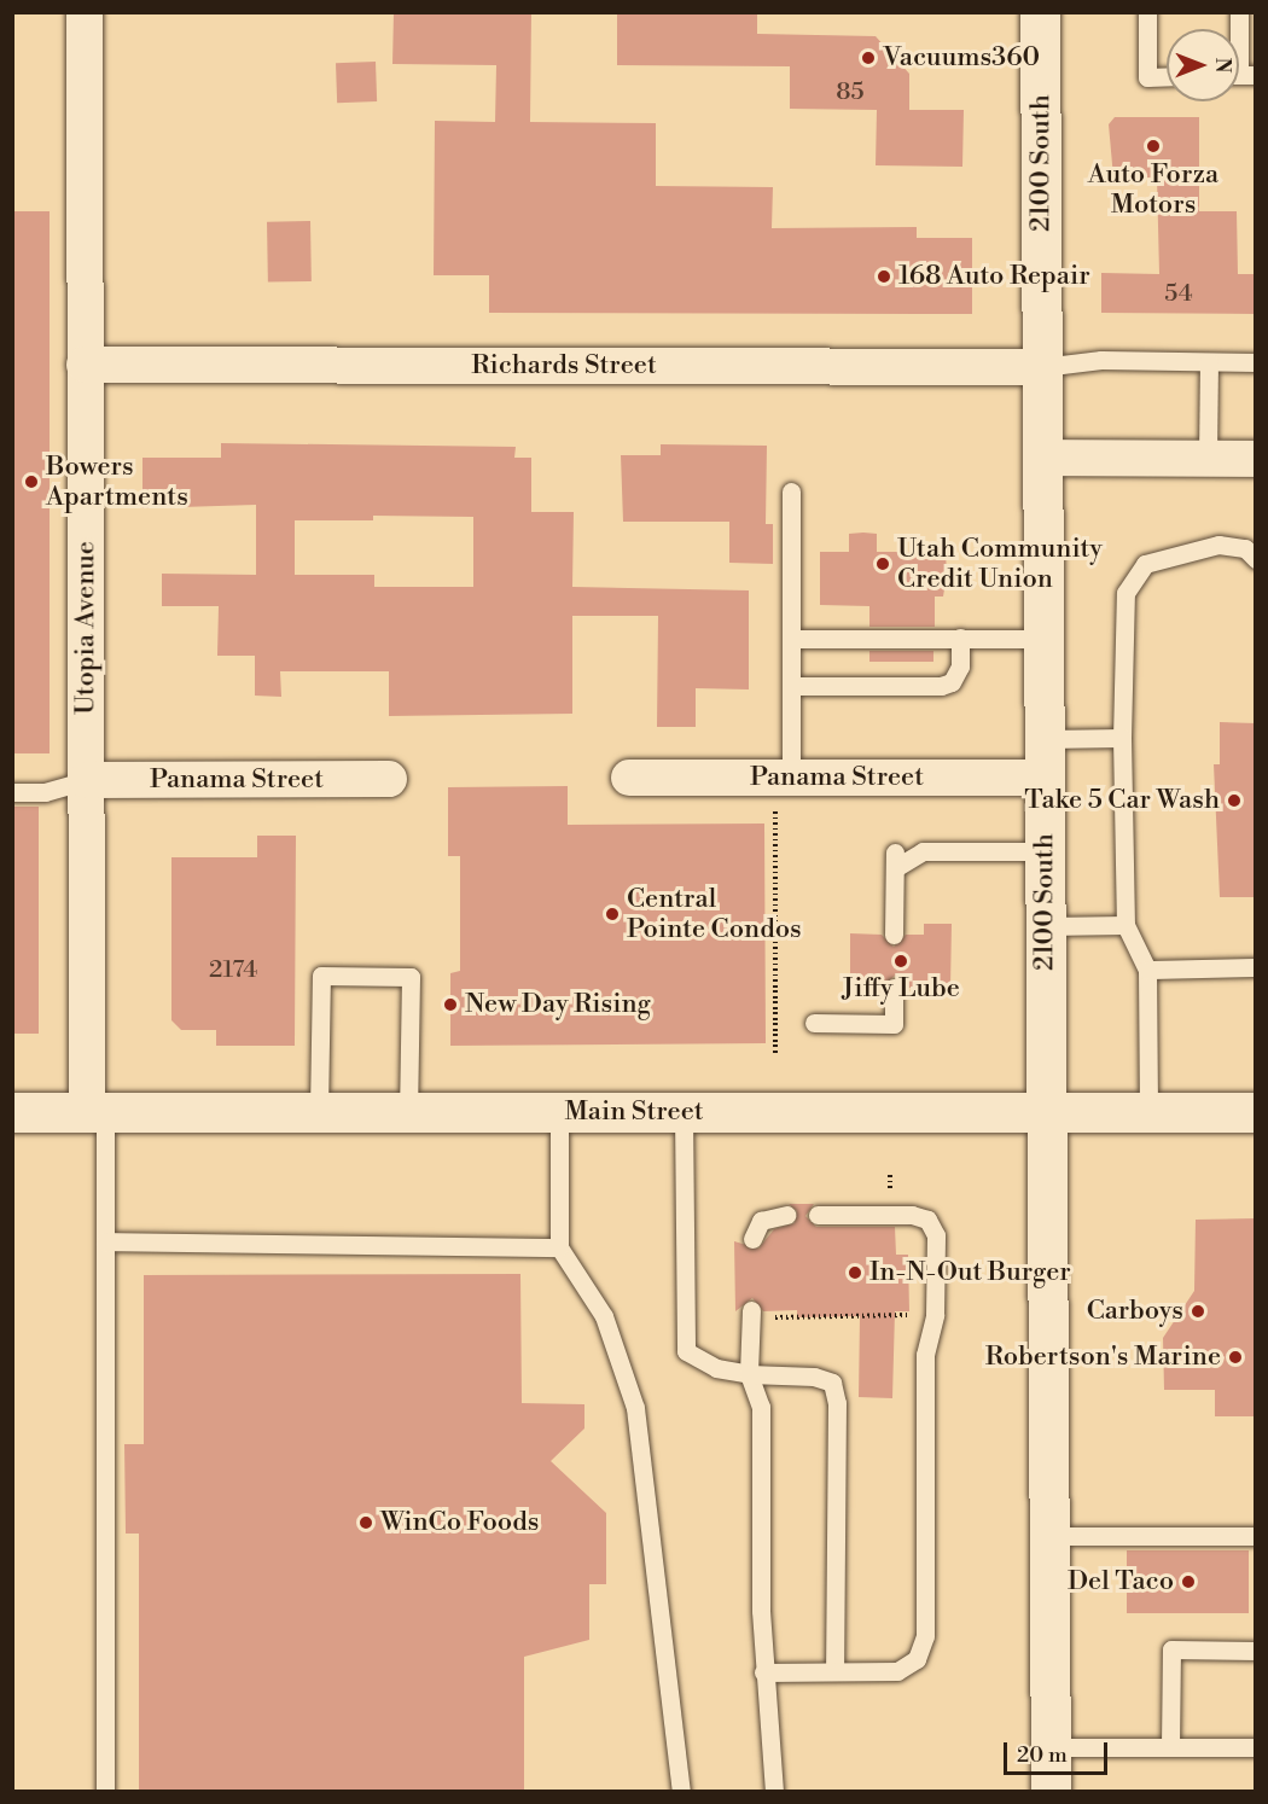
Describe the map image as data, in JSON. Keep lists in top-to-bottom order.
{
  "streets": {
    "main road": ["2100 South", "Main Street"],
    "street": ["Richards Street", "Utopia Avenue", "Panama Street"]
  },
  "crossings": [
    ["2100 South", "Richards Street"],
    ["2100 South", "Panama Street"],
    ["2100 South", "Main Street"],
    ["Richards Street", "Utopia Avenue"],
    ["Utopia Avenue", "Panama Street"],
    ["Utopia Avenue", "Main Street"]
  ],
  "places": [
    "Vacuums360",
    "Auto Forza Motors",
    "168 Auto Repair",
    "Bowers Apartments",
    "Utah Community Credit Union",
    "Take 5 Car Wash",
    "Central Pointe Condos",
    "Jiffy Lube",
    "New Day Rising",
    "In-N-Out Burger",
    "Carboys",
    "Robertson's Marine",
    "WinCo Foods",
    "Del Taco"
  ],
  "house_numbers": ["85", "54", "2174"],
  "scale_bar": "20 m",
  "north": "right"
}
